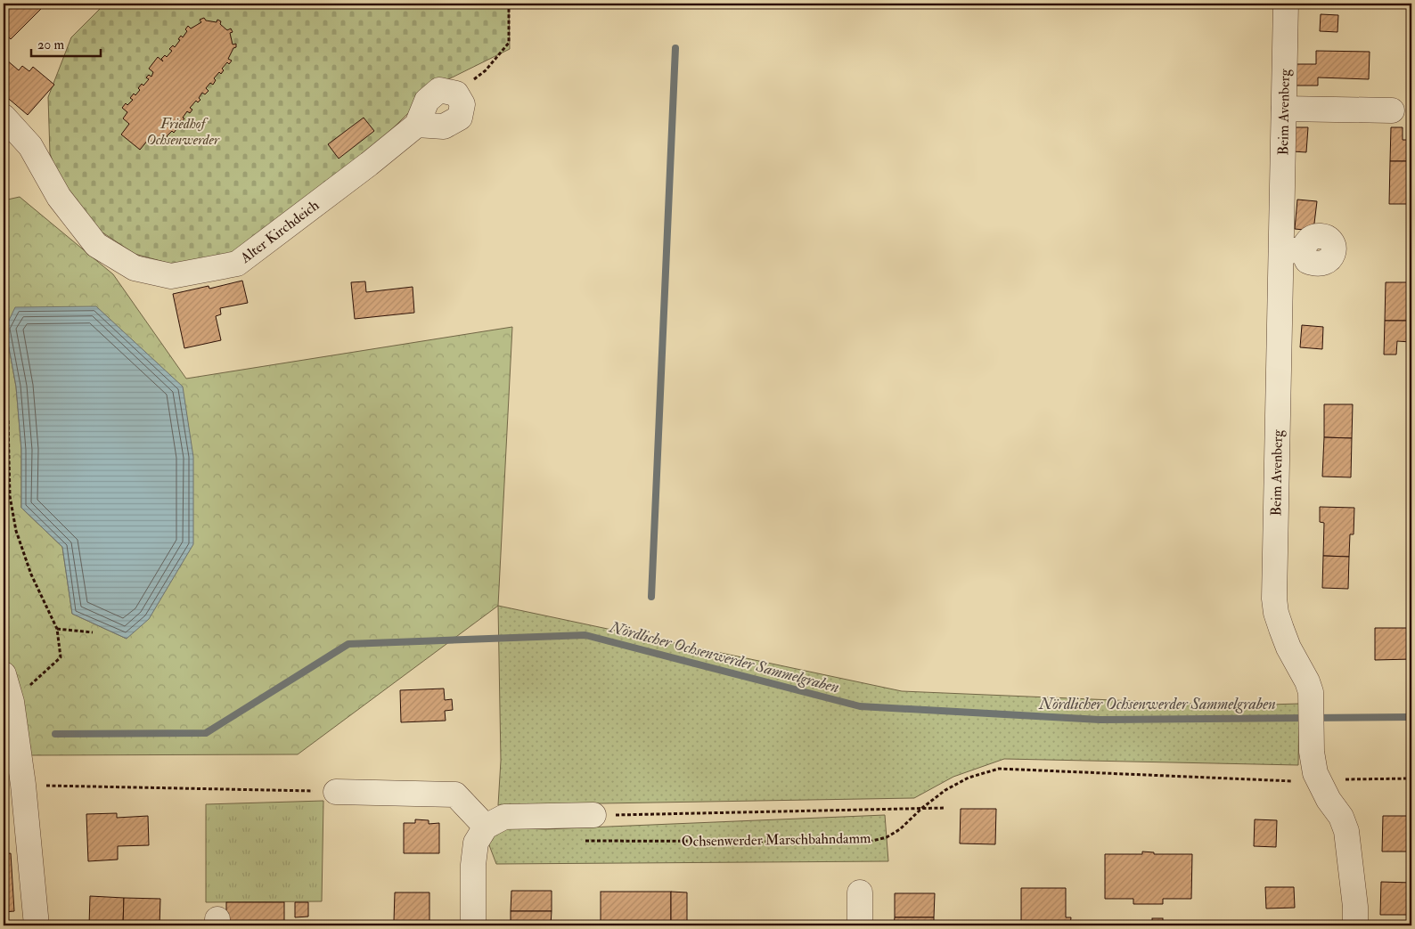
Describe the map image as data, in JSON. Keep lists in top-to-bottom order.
{
  "streets": {
    "street": ["Beim Avenberg", "Alter Kirchdeich"],
    "path": ["Ochsenwerder Marschbahndamm"]
  },
  "crossings": [
    ["Beim Avenberg", "Ochsenwerder Marschbahndamm"]
  ],
  "water": ["Nördlicher Ochsenwerder Sammelgraben"],
  "parks": ["Friedhof Ochsenwerder"],
  "scale_bar": "20 m"
}
